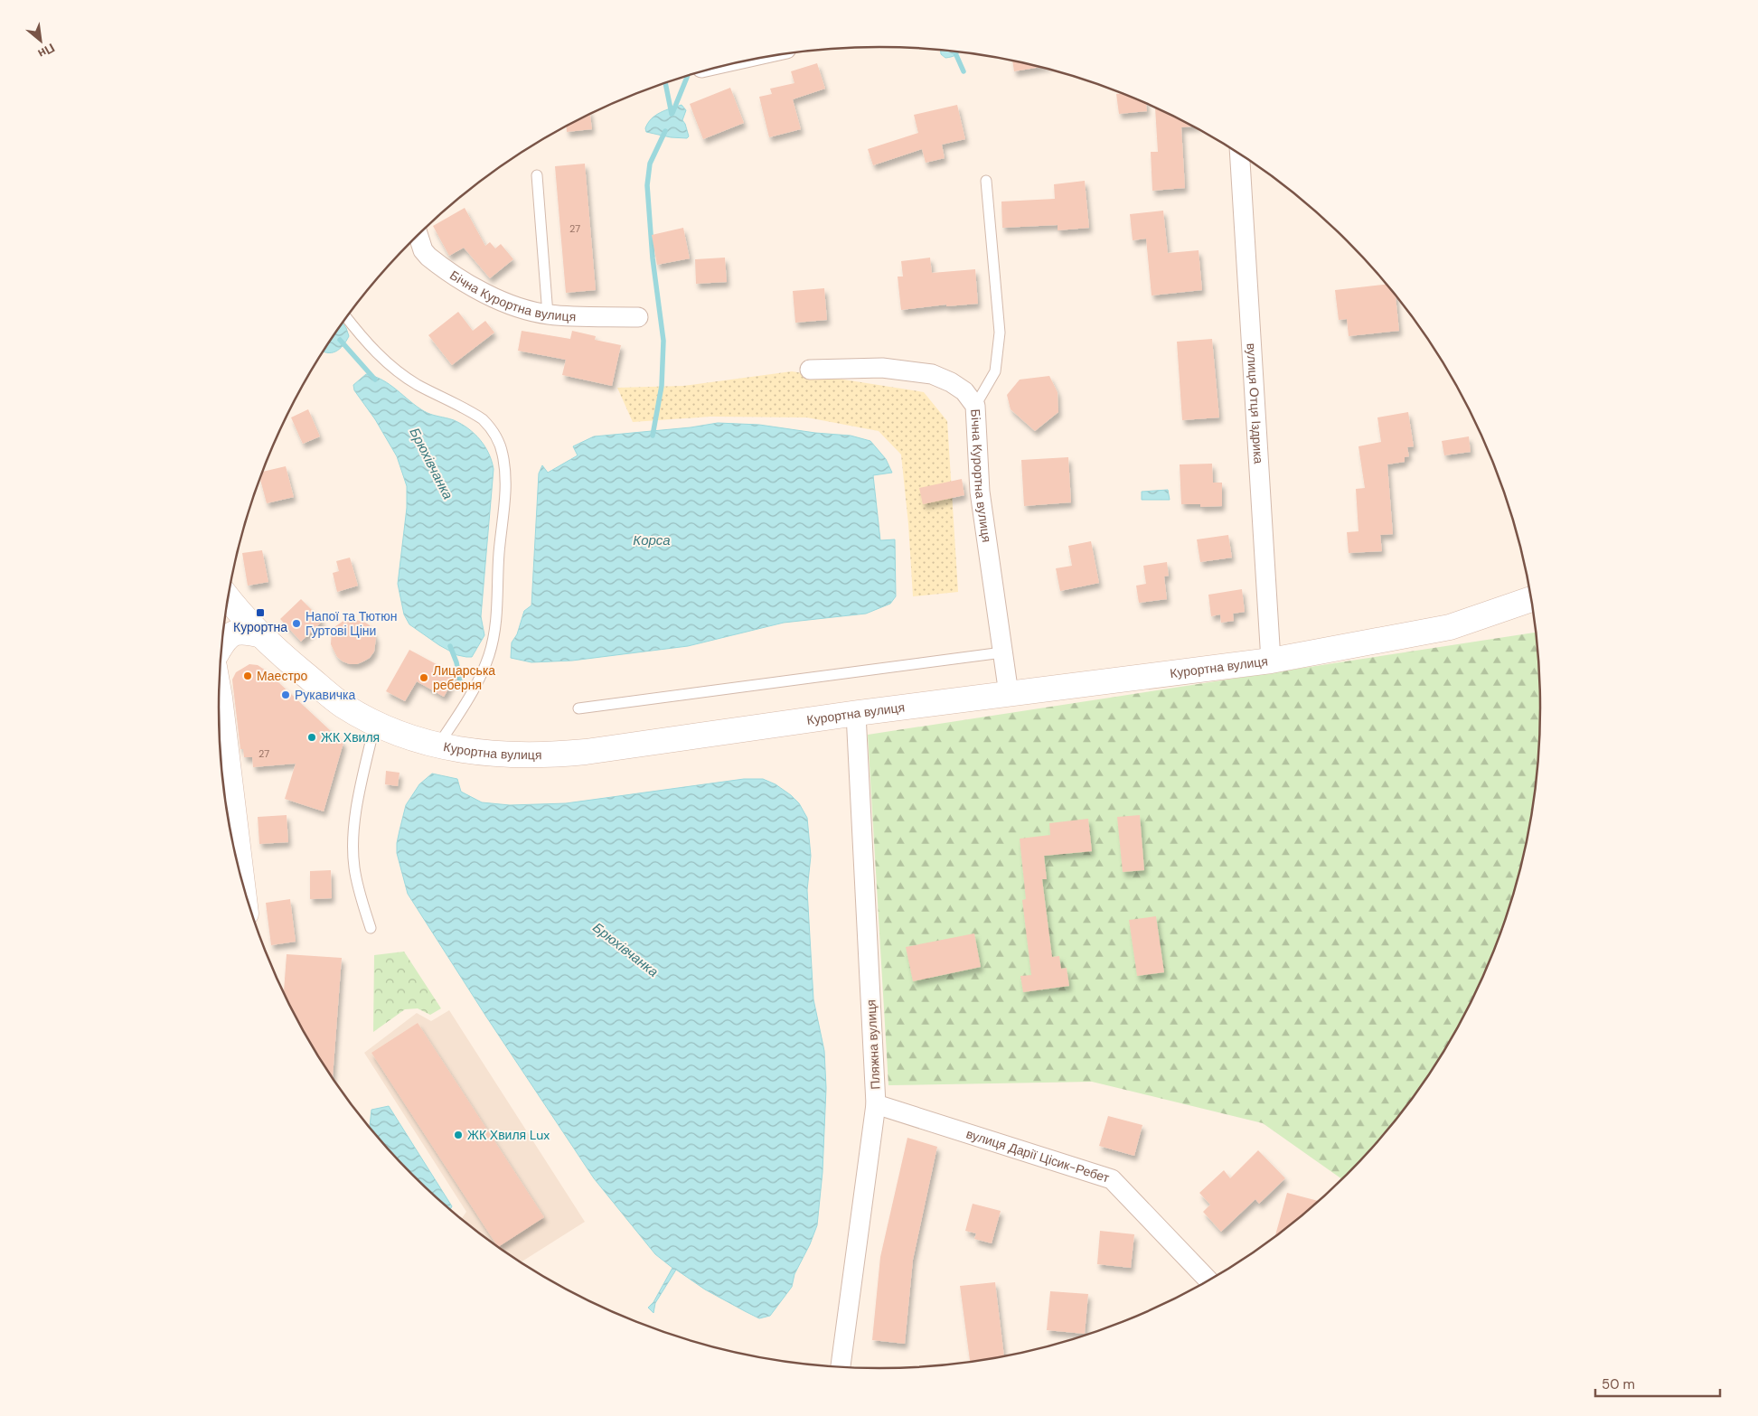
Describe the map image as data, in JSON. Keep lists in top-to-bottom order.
{
  "streets": {
    "main road": ["Курортна вулиця"],
    "street": [
      "Бічна Курортна вулиця",
      "вулиця Отця Іздрика",
      "Пляжна вулиця",
      "вулиця Дарії Цісик-Ребет"
    ]
  },
  "crossings": [
    ["Бічна Курортна вулиця", "Курортна вулиця"],
    ["вулиця Отця Іздрика", "Курортна вулиця"],
    ["Курортна вулиця", "Пляжна вулиця"],
    ["Пляжна вулиця", "вулиця Дарії Цісик-Ребет"]
  ],
  "water": ["Брюхівчанка", "Корса"],
  "places": {
    "transit": ["Курортна"],
    "other": [
      "Напої та Тютюн Гуртові Ціни",
      "Маестро",
      "Лицарська реберня",
      "Рукавичка",
      "ЖК Хвиля",
      "ЖК Хвиля Lux"
    ]
  },
  "house_numbers": ["27", "27"],
  "scale_bar": "50 m",
  "north": "bottom right"
}
